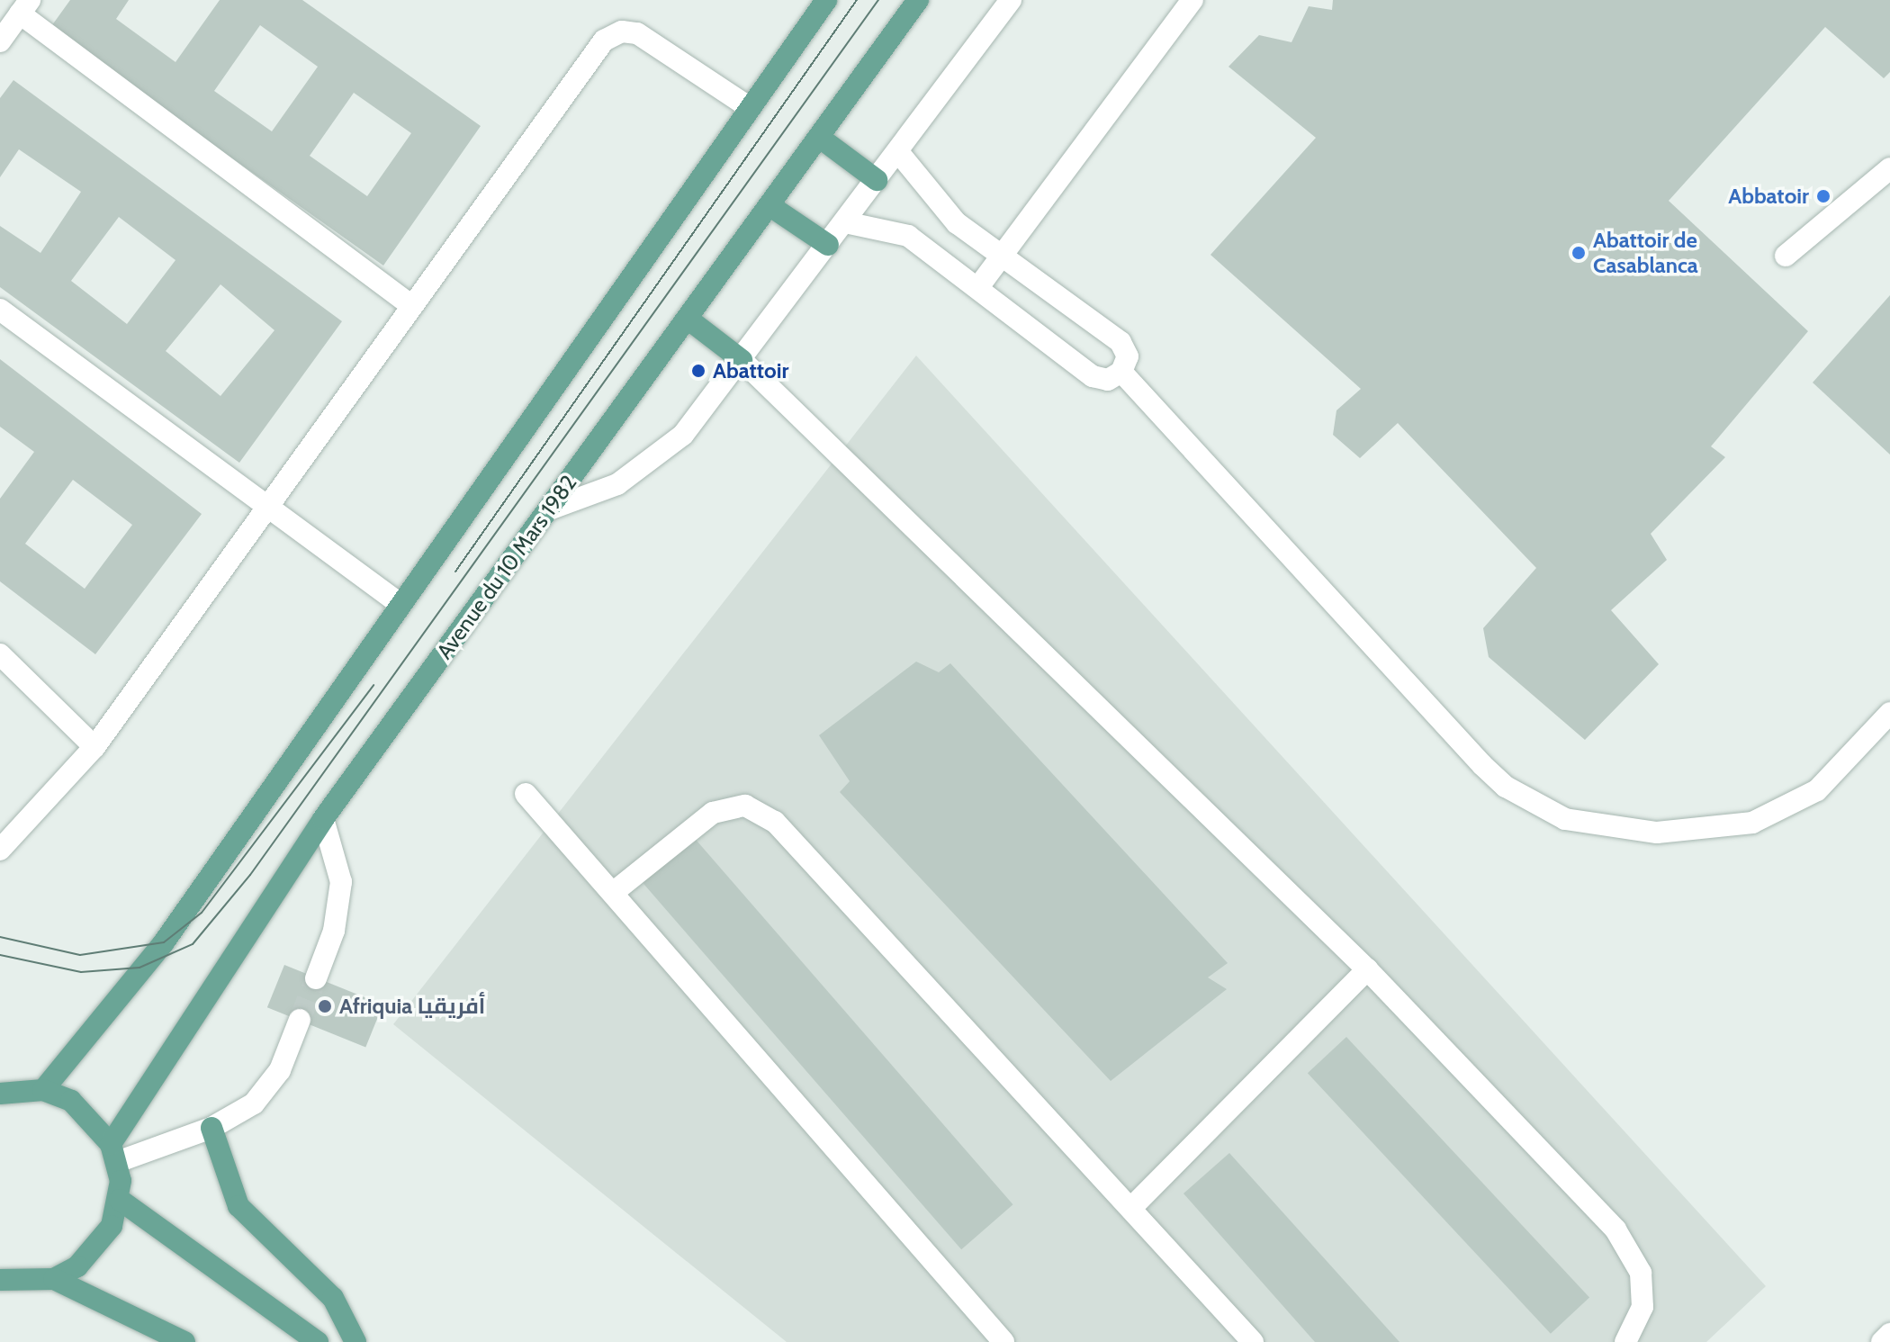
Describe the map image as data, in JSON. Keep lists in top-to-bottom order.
{
  "streets": {
    "main road": ["Avenue du 10 Mars 1982"]
  },
  "places": [
    "Abbatoir",
    "Abattoir de Casablanca",
    "Abattoir",
    "Afriquia أفريقيا"
  ]
}
